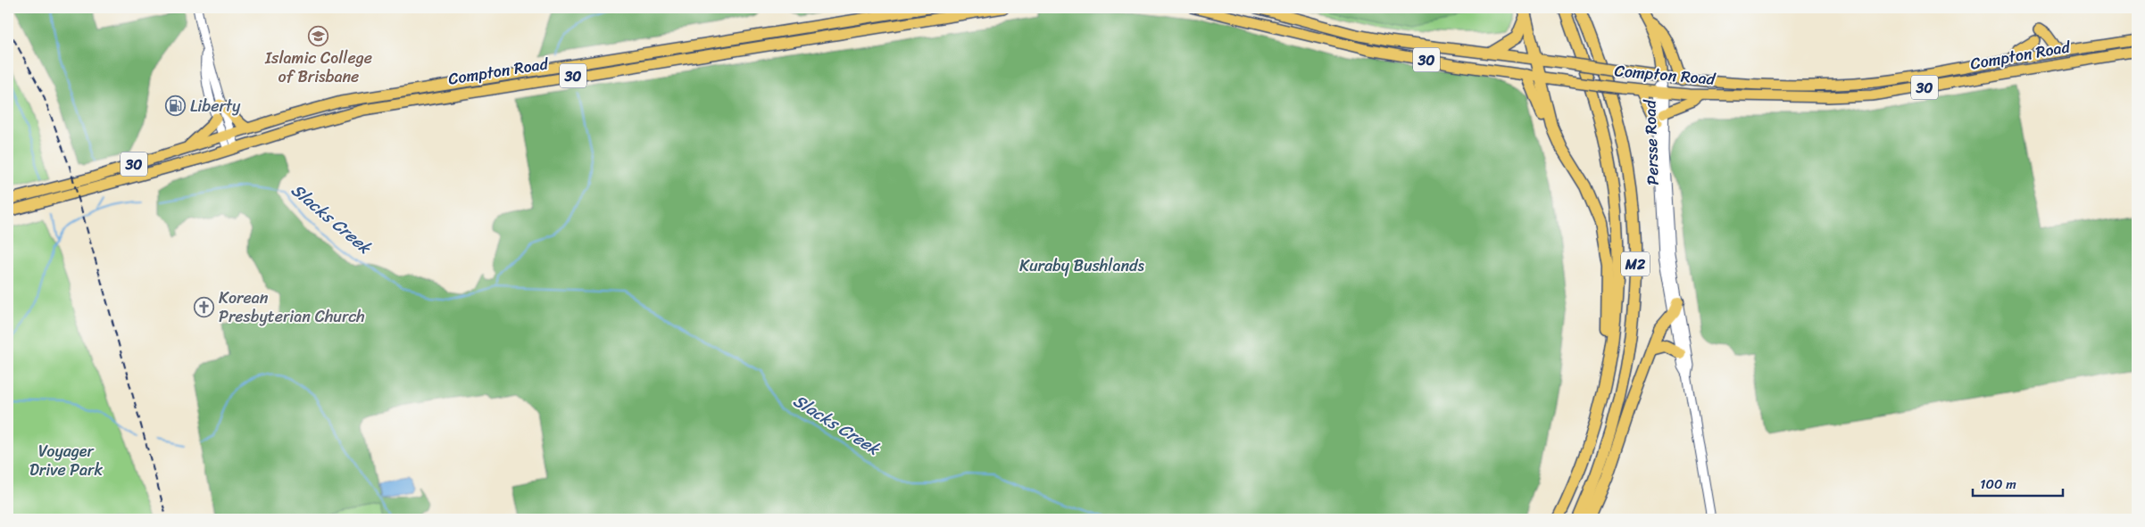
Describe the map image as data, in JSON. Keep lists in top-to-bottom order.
{
  "streets": {
    "highway": ["M2"],
    "main road": ["Compton Road", "30"],
    "street": ["Persse Road"]
  },
  "crossings": [
    ["Compton Road", "Persse Road"]
  ],
  "water": ["Slacks Creek"],
  "parks": ["Kuraby Bushlands", "Voyager Drive Park"],
  "places": {
    "school or university": ["Islamic College of Brisbane"],
    "fuel station": ["Liberty"],
    "church": ["Korean Presbyterian Church"]
  },
  "scale_bar": "100 m"
}
